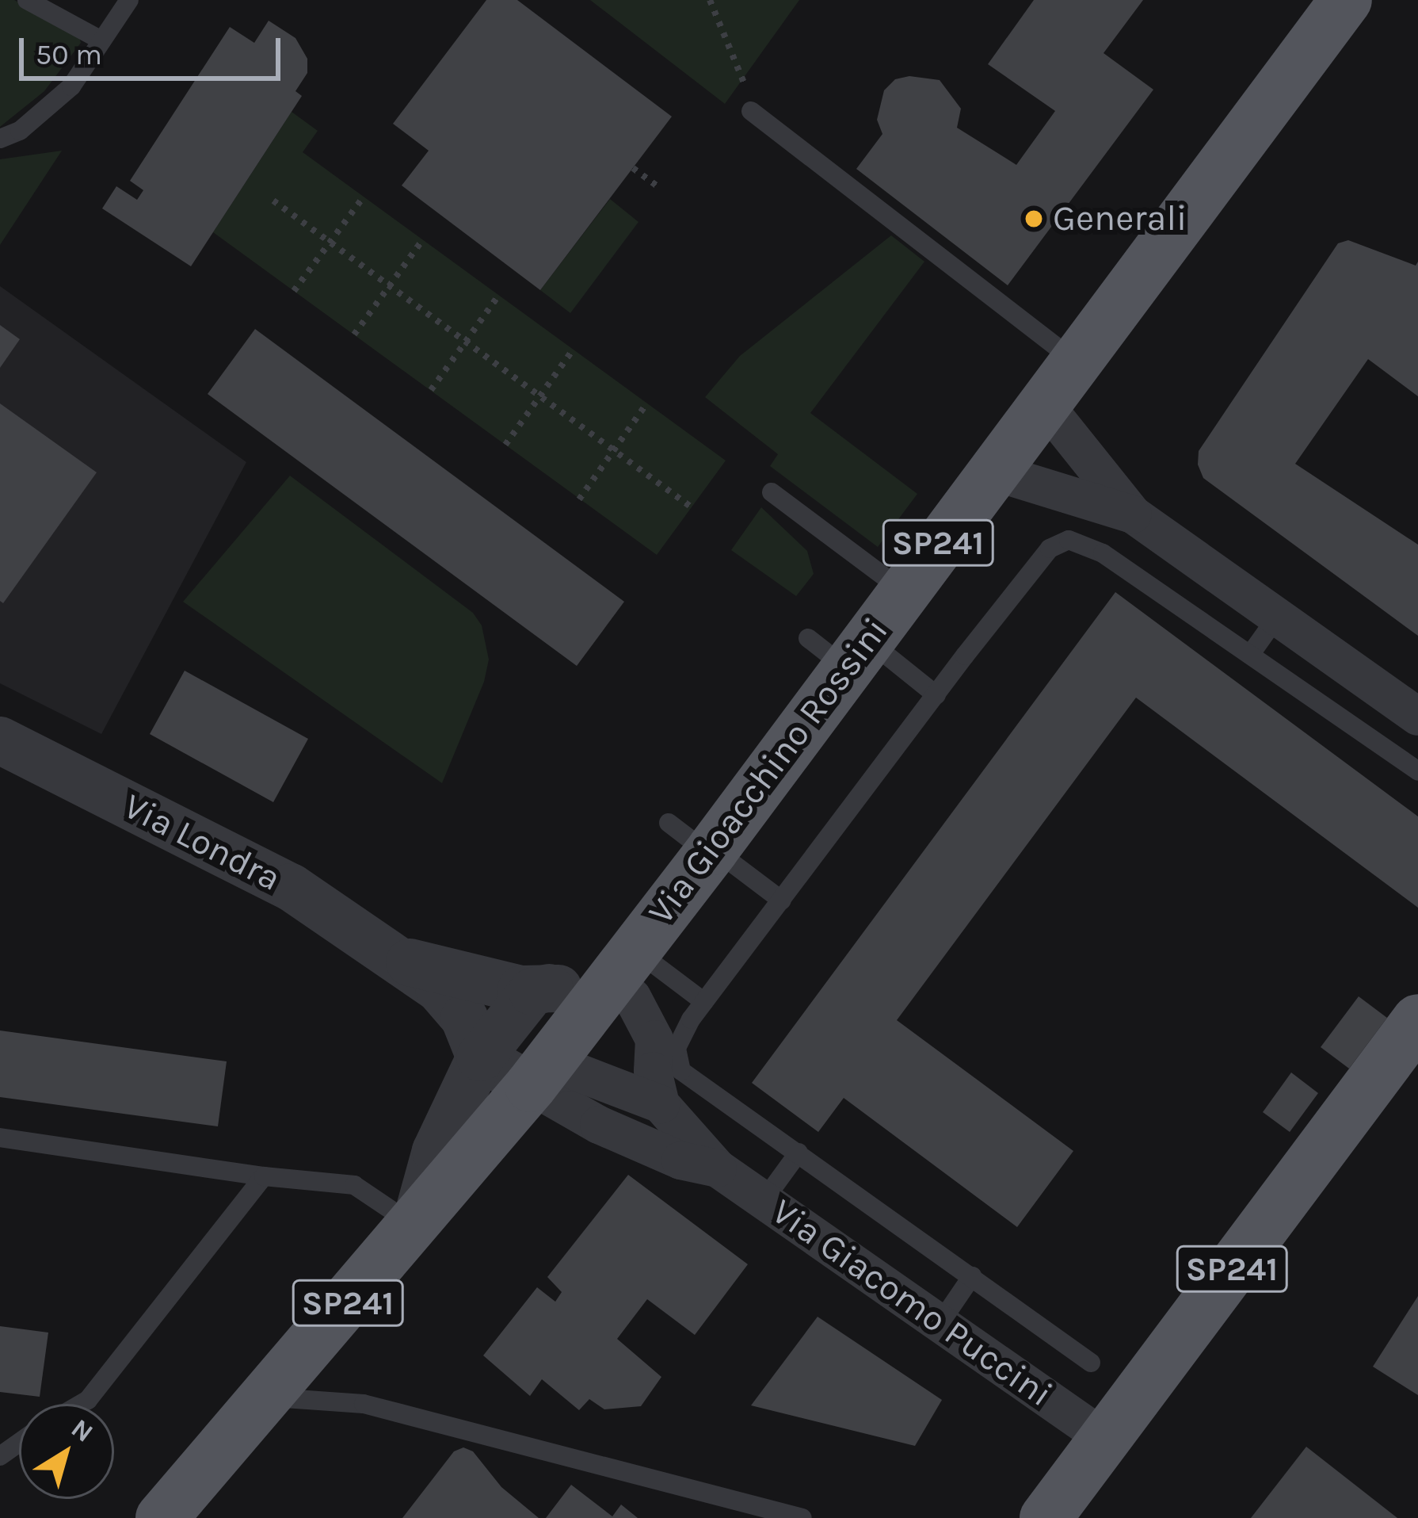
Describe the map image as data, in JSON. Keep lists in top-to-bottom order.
{
  "streets": {
    "main road": ["SP241", "Via Gioacchino Rossini"],
    "street": ["Via Londra", "Via Giacomo Puccini"]
  },
  "crossings": [
    ["SP241", "Via Giacomo Puccini"],
    ["Via Gioacchino Rossini", "Via Londra"],
    ["Via Gioacchino Rossini", "Via Giacomo Puccini"]
  ],
  "places": ["Generali"],
  "scale_bar": "50 m",
  "north": "top right"
}
